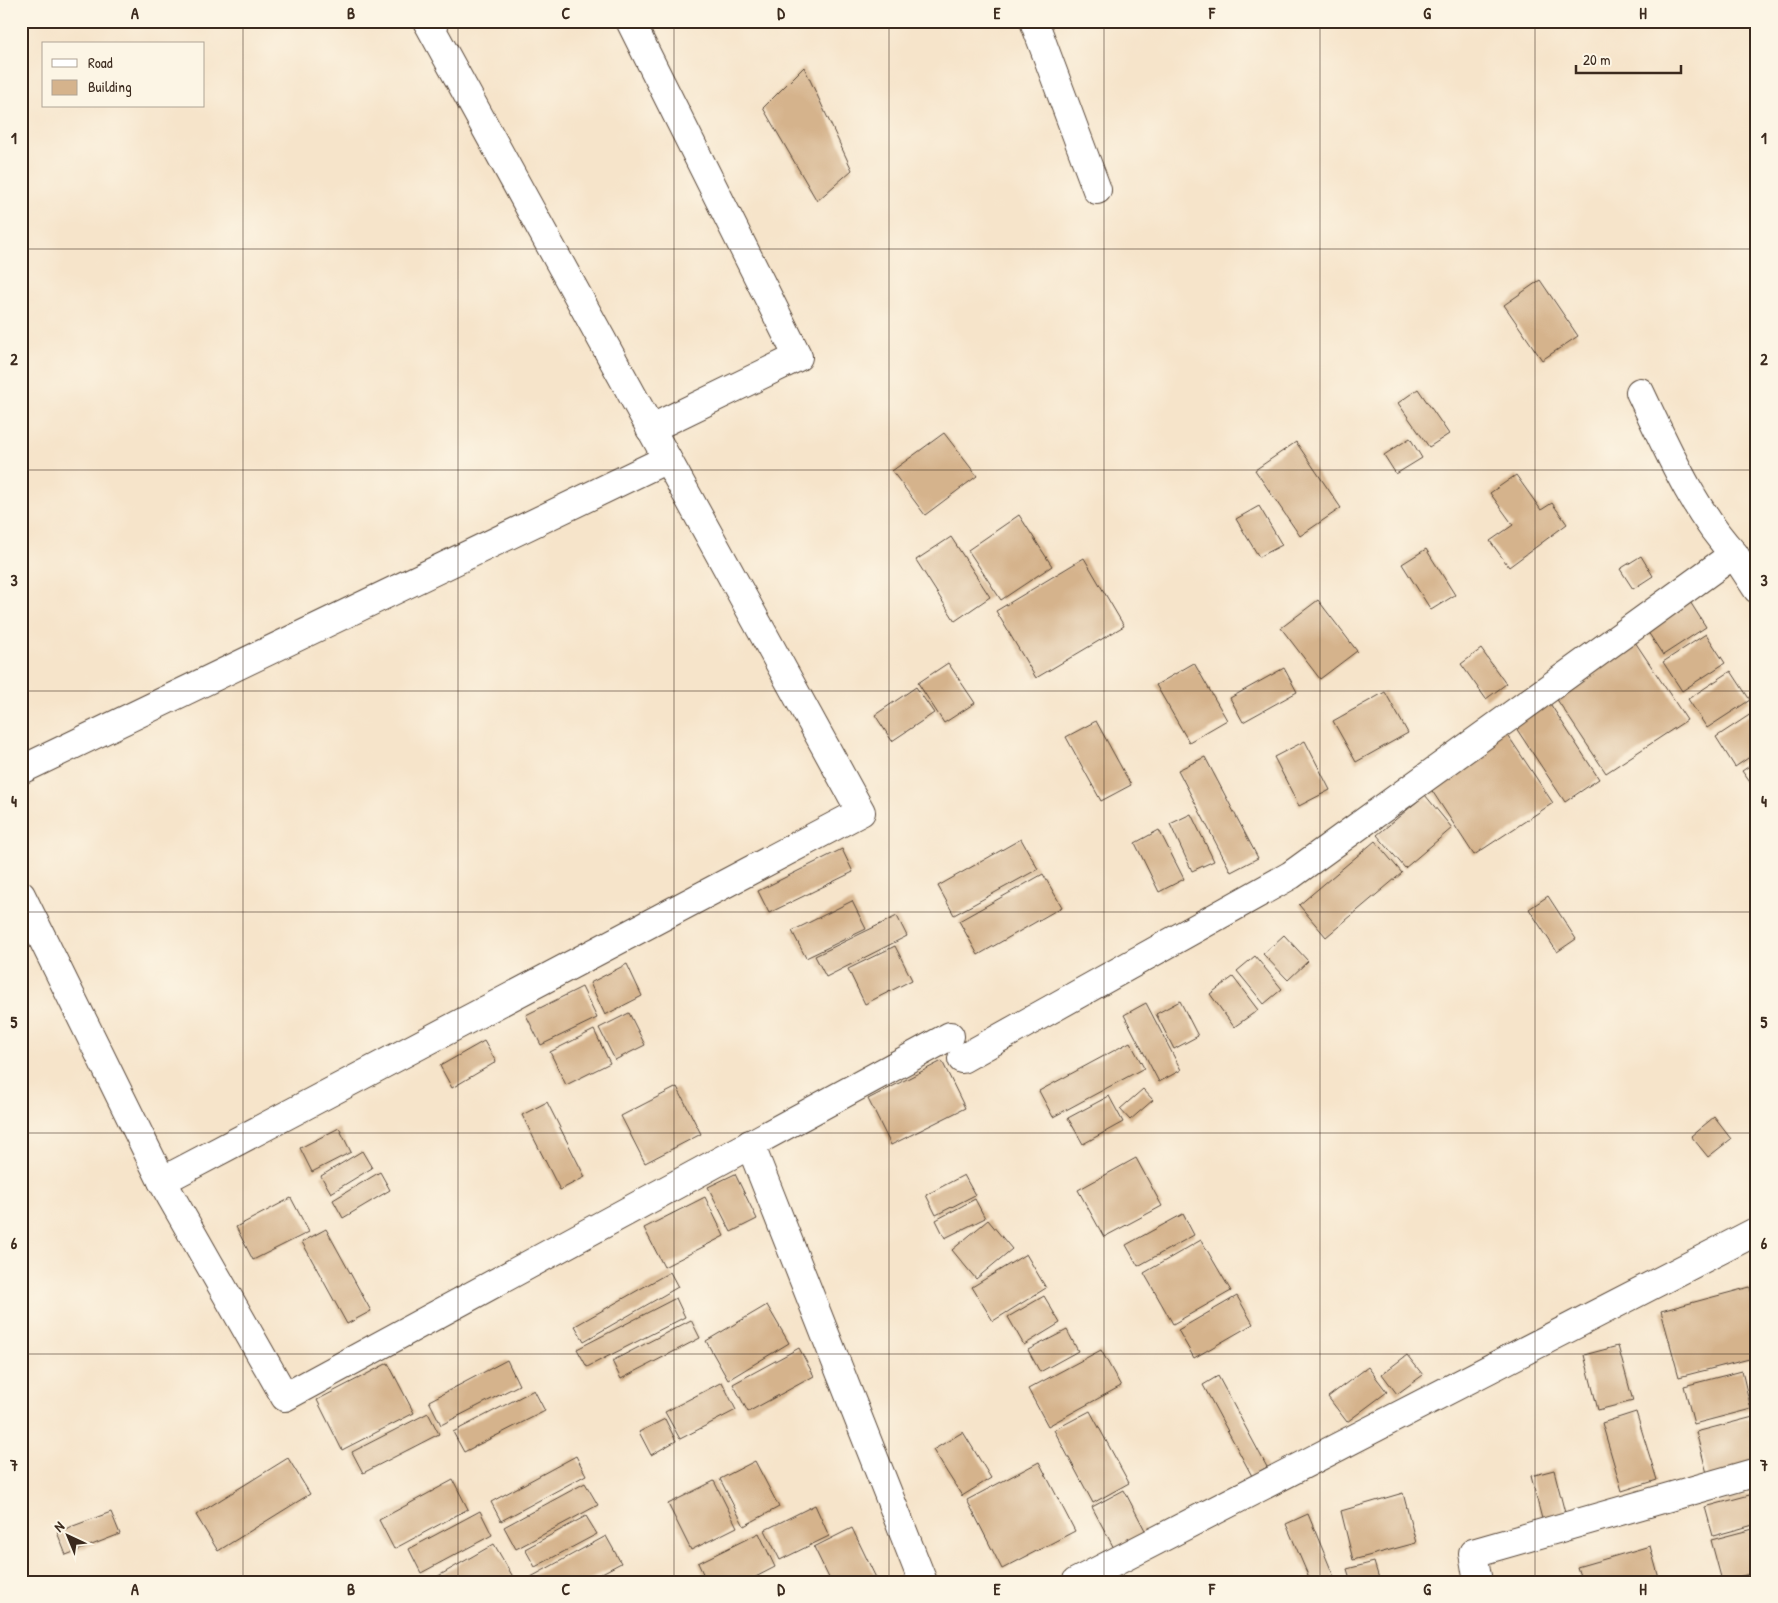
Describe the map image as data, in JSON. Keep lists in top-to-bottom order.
{
  "legend": ["Road", "Building"],
  "scale_bar": "20 m",
  "north": "top left",
  "grid": {
    "columns": [
      "A",
      "B",
      "C",
      "D",
      "E",
      "F",
      "G",
      "H"
    ],
    "rows": [
      "1",
      "2",
      "3",
      "4",
      "5",
      "6",
      "7"
    ]
  }
}
